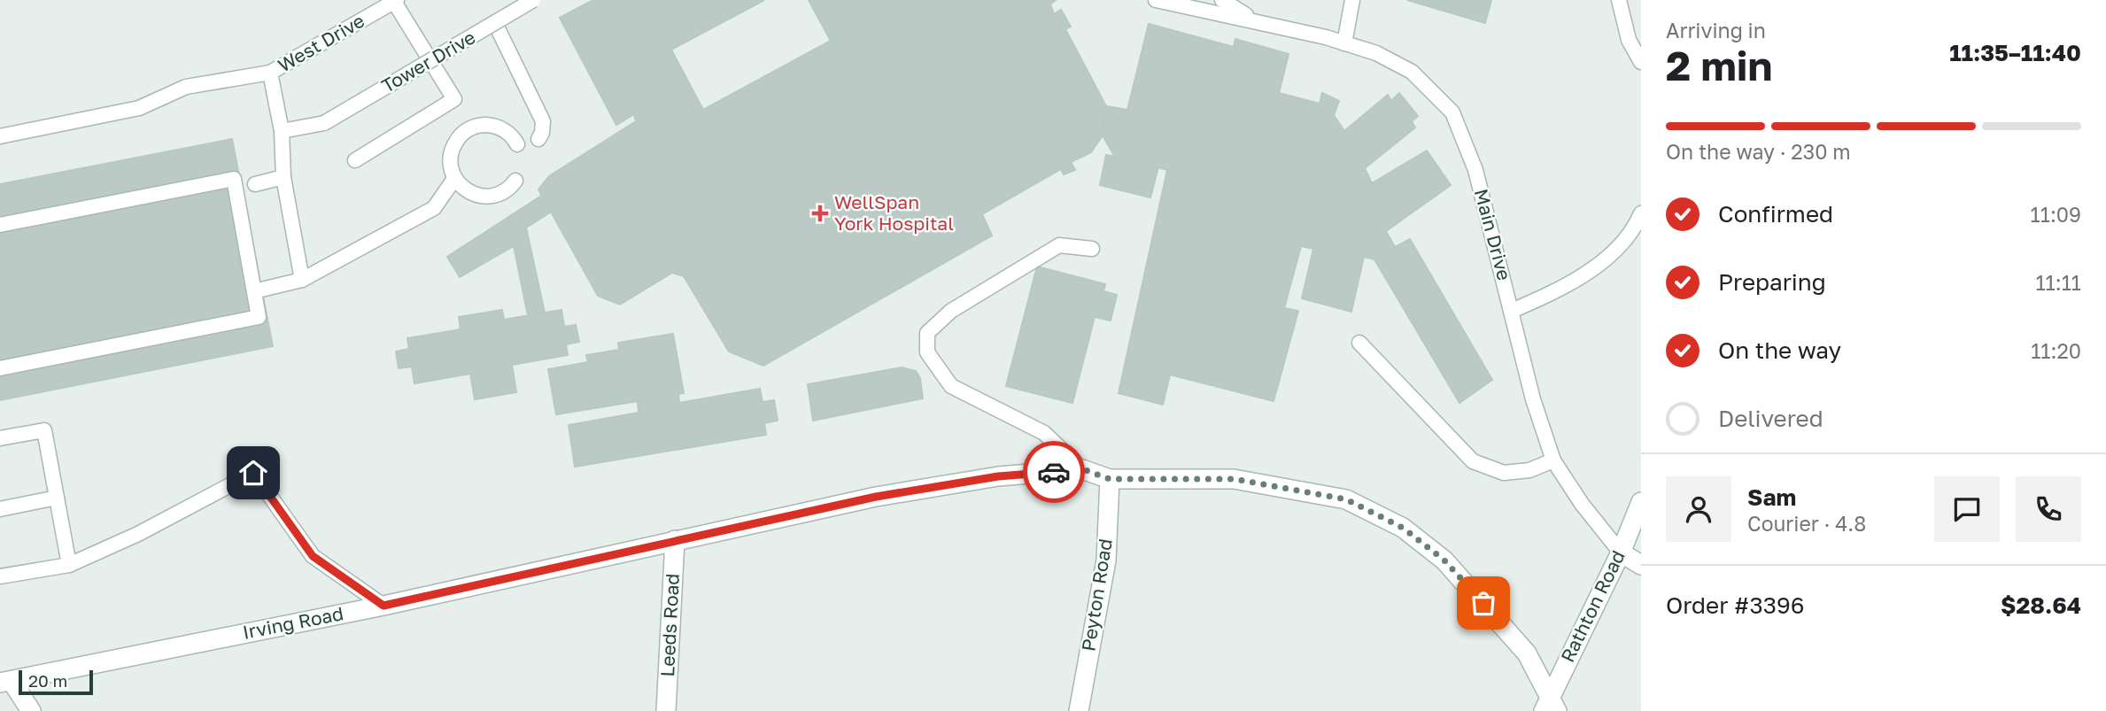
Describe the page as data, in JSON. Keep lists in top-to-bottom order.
{
  "streets": {
    "street": [
      "Peyton Road",
      "Rathton Road",
      "Irving Road",
      "Leeds Road"
    ],
    "lane": ["West Drive", "Tower Drive", "Main Drive"]
  },
  "crossings": [
    ["West Drive", "Tower Drive"],
    ["Main Drive", "Rathton Road"],
    ["Peyton Road", "Irving Road"],
    ["Rathton Road", "Irving Road"],
    ["Irving Road", "Leeds Road"]
  ],
  "places": {
    "health": ["WellSpan York Hospital"]
  },
  "scale_bar": "20 m",
  "page": {
    "heading": ["2 min", "Arriving in", "11:35–11:40"],
    "panel": [
      "Sam",
      "Courier · 4.8",
      "Order #3396",
      "$28.64"
    ],
    "bar": "On the way · 230 m",
    "list": [
      ["Confirmed", "11:09"],
      ["Preparing", "11:11"],
      ["On the way", "11:20"],
      "Delivered"
    ],
    "scale": "20 m"
  }
}
